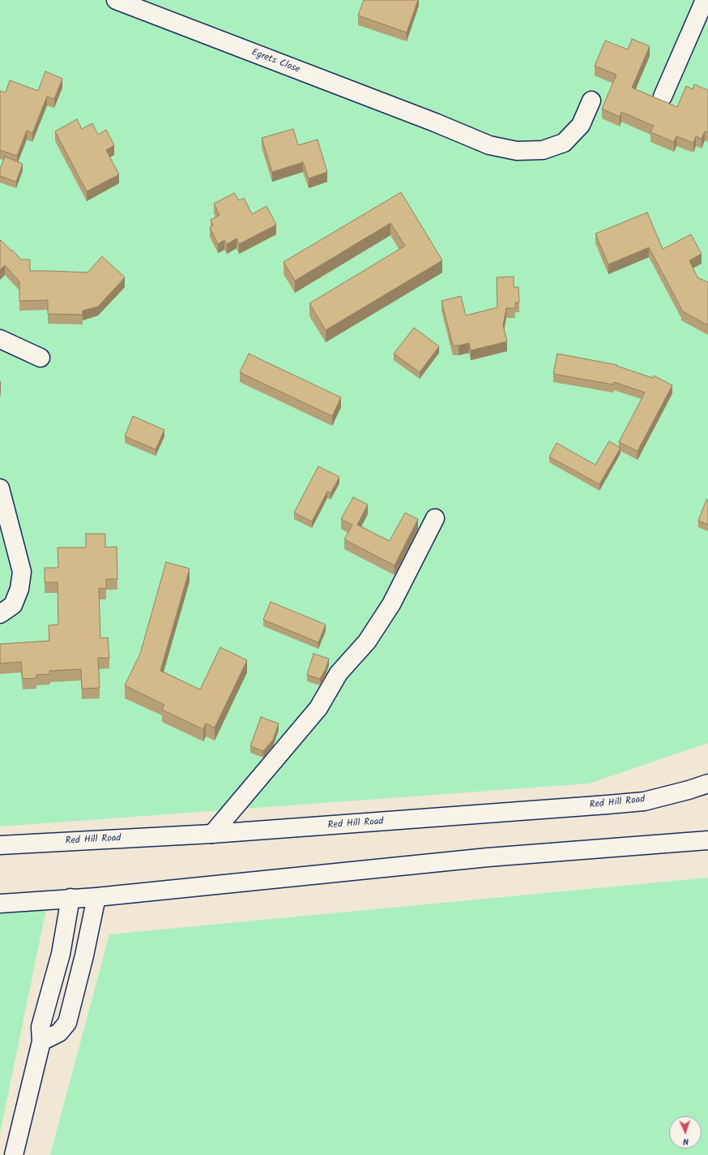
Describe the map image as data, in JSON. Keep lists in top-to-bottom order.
{
  "streets": {
    "street": ["Egrets Close", "Red Hill Road"]
  },
  "north": "bottom"
}
